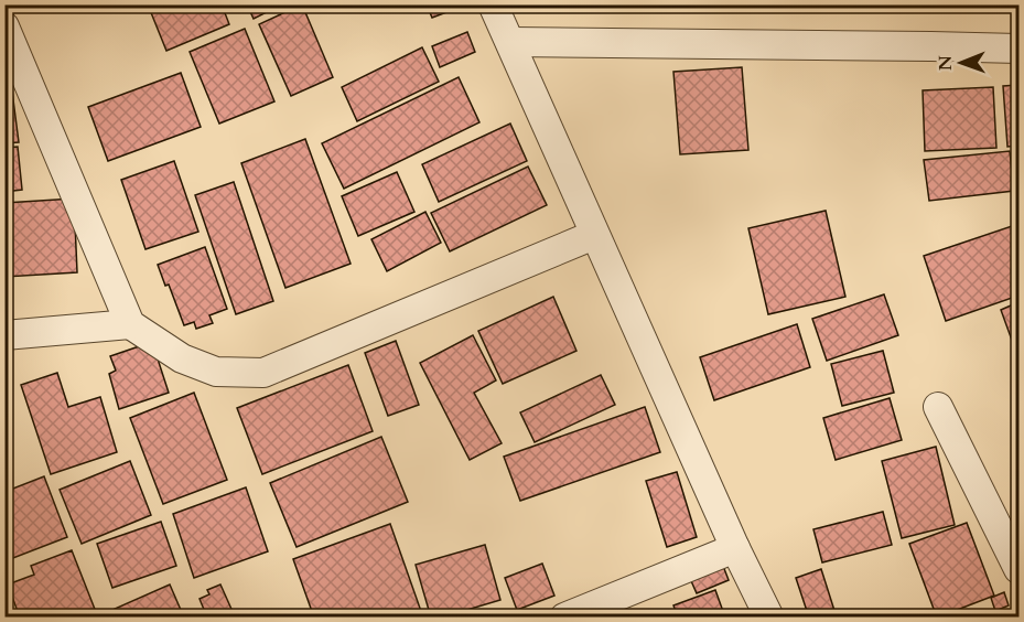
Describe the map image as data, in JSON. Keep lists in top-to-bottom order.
{
  "north": "left"
}
